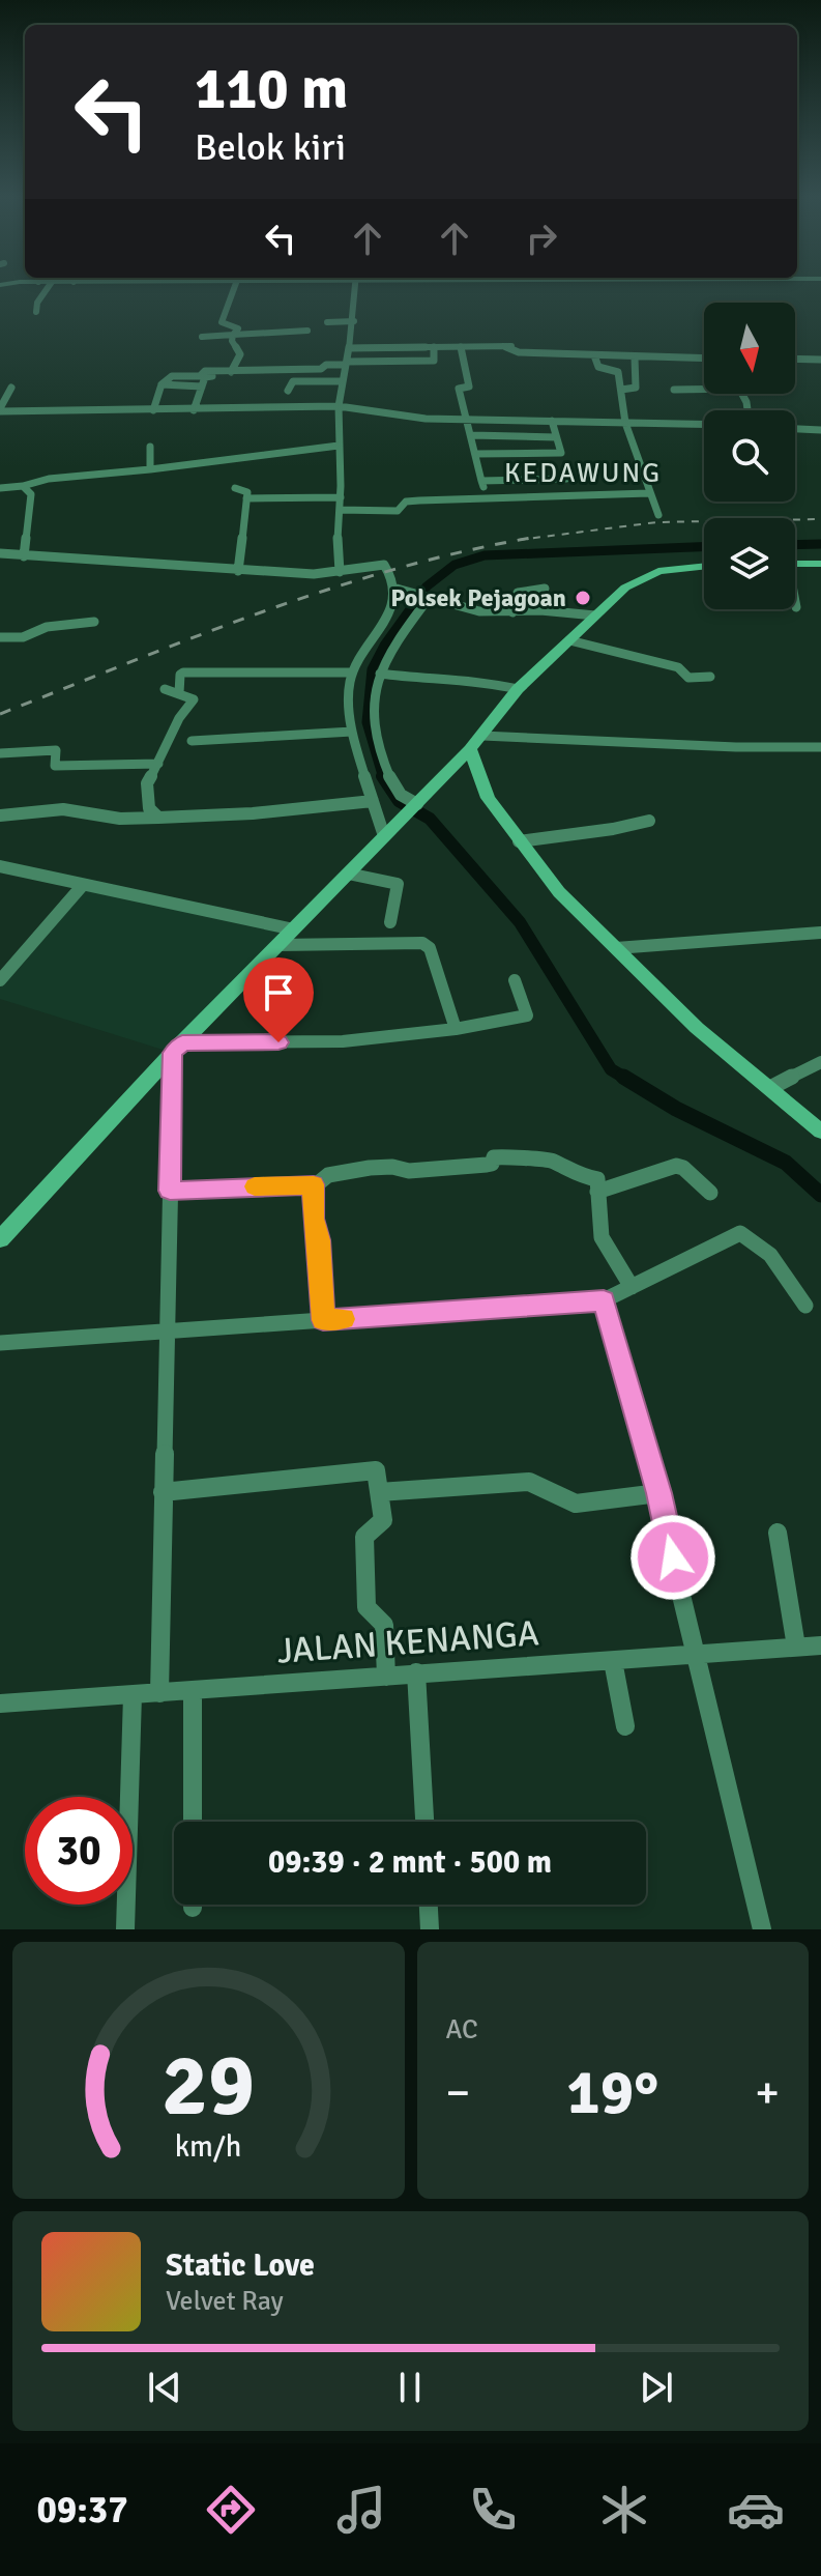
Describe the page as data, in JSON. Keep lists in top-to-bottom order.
{
  "streets": {
    "street": ["JALAN KENANGA"]
  },
  "districts": ["KEDAWUNG"],
  "places": ["Polsek Pejagoan"],
  "north": "bottom",
  "page": {
    "turn": ["110 m", "Belok kiri"],
    "limit": "30",
    "trip": "09:39 · 2 mnt · 500 m",
    "tile": "AC",
    "heat": ["−", "19°", "+"],
    "song": ["Static Love", "Velvet Ray"],
    "tabs": "09:37",
    "gauge": ["29", "km/h"]
  }
}
